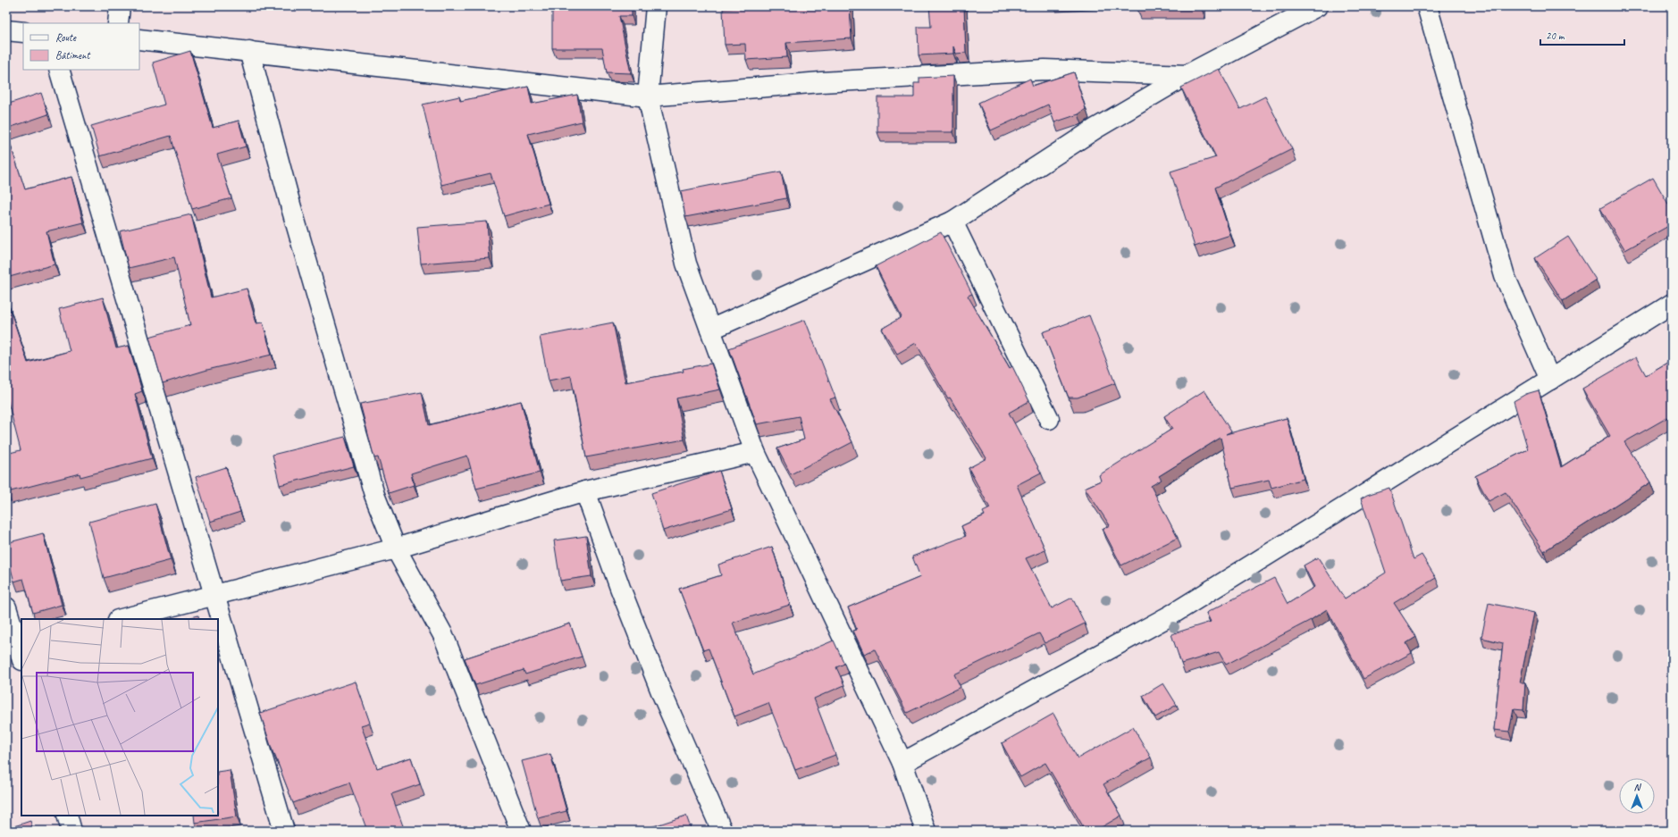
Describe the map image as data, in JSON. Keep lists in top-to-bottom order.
{
  "legend": ["Route", "Bâtiment"],
  "scale_bar": "20 m",
  "north": "top"
}
